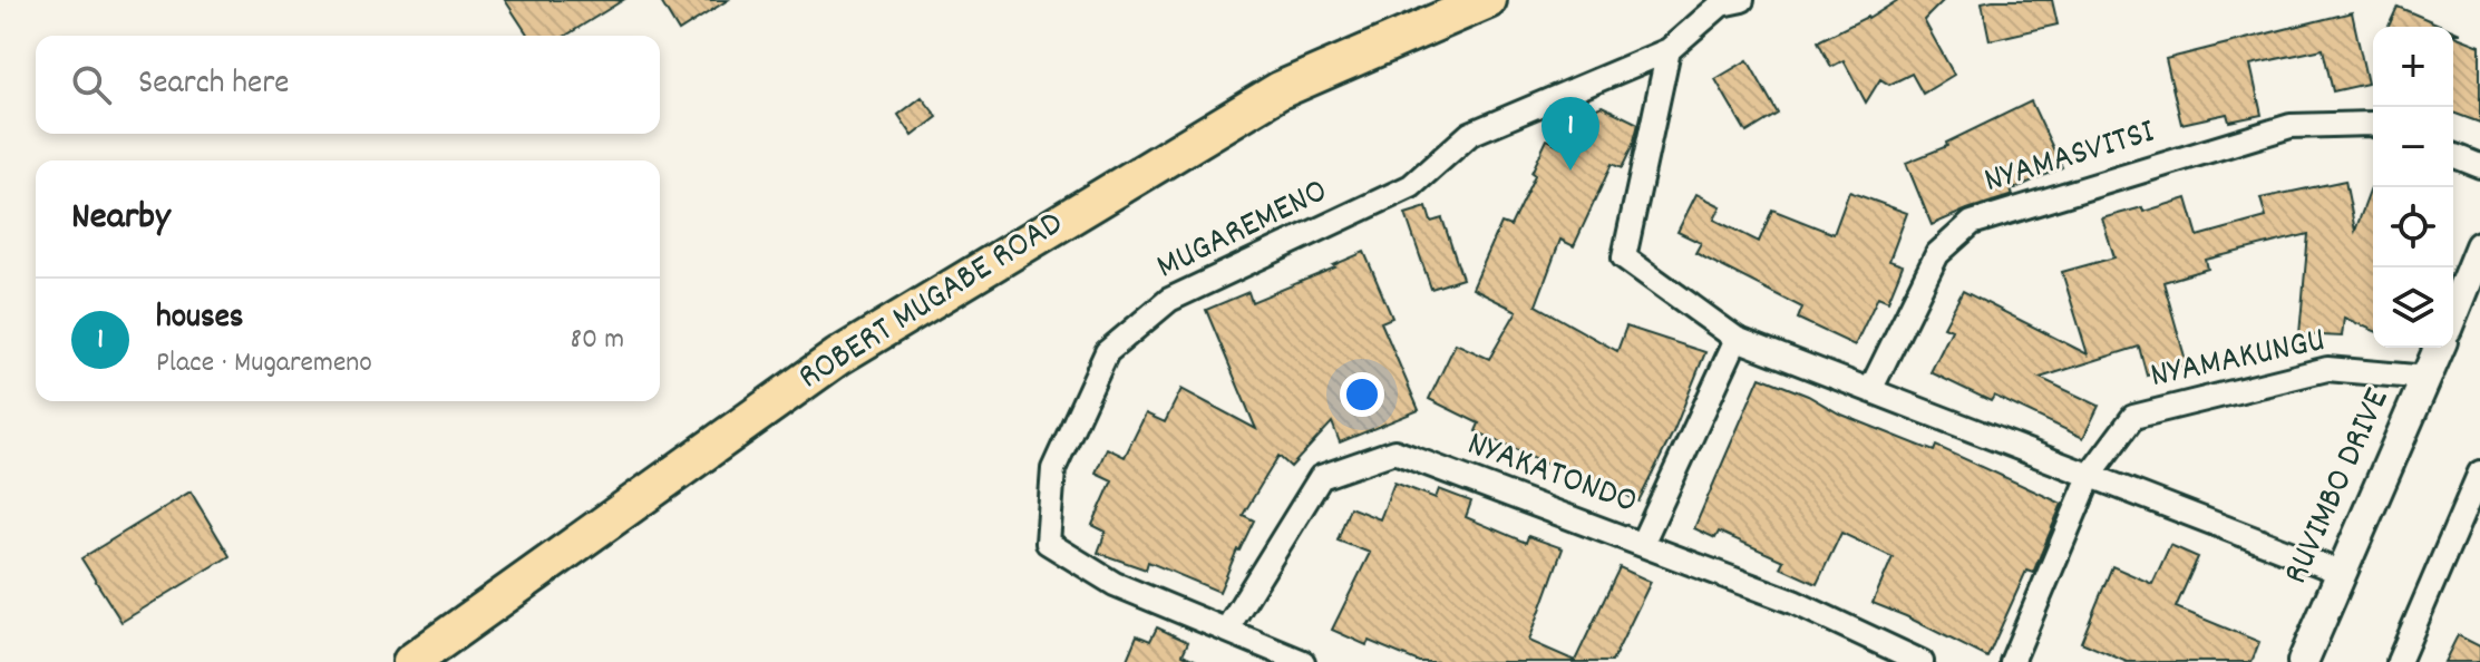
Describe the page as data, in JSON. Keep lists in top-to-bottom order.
{
  "streets": {
    "main road": ["ROBERT MUGABE ROAD"],
    "street": [
      "NYAMASVITSI",
      "MUGAREMENO",
      "NYAMAKUNGU",
      "NYAKATONDO",
      "RUVIMBO DRIVE"
    ]
  },
  "crossings": [
    ["MUGAREMENO", "NYAKATONDO"],
    ["NYAMAKUNGU", "RUVIMBO DRIVE"]
  ],
  "page": {
    "map_buttons": ["+", "−"],
    "search": "Search here",
    "pins": "1",
    "heading": "Nearby",
    "list": [
      {
        "mark": "1",
        "name": "houses",
        "note": "Place · Mugaremeno",
        "value": "80 m"
      }
    ]
  }
}
